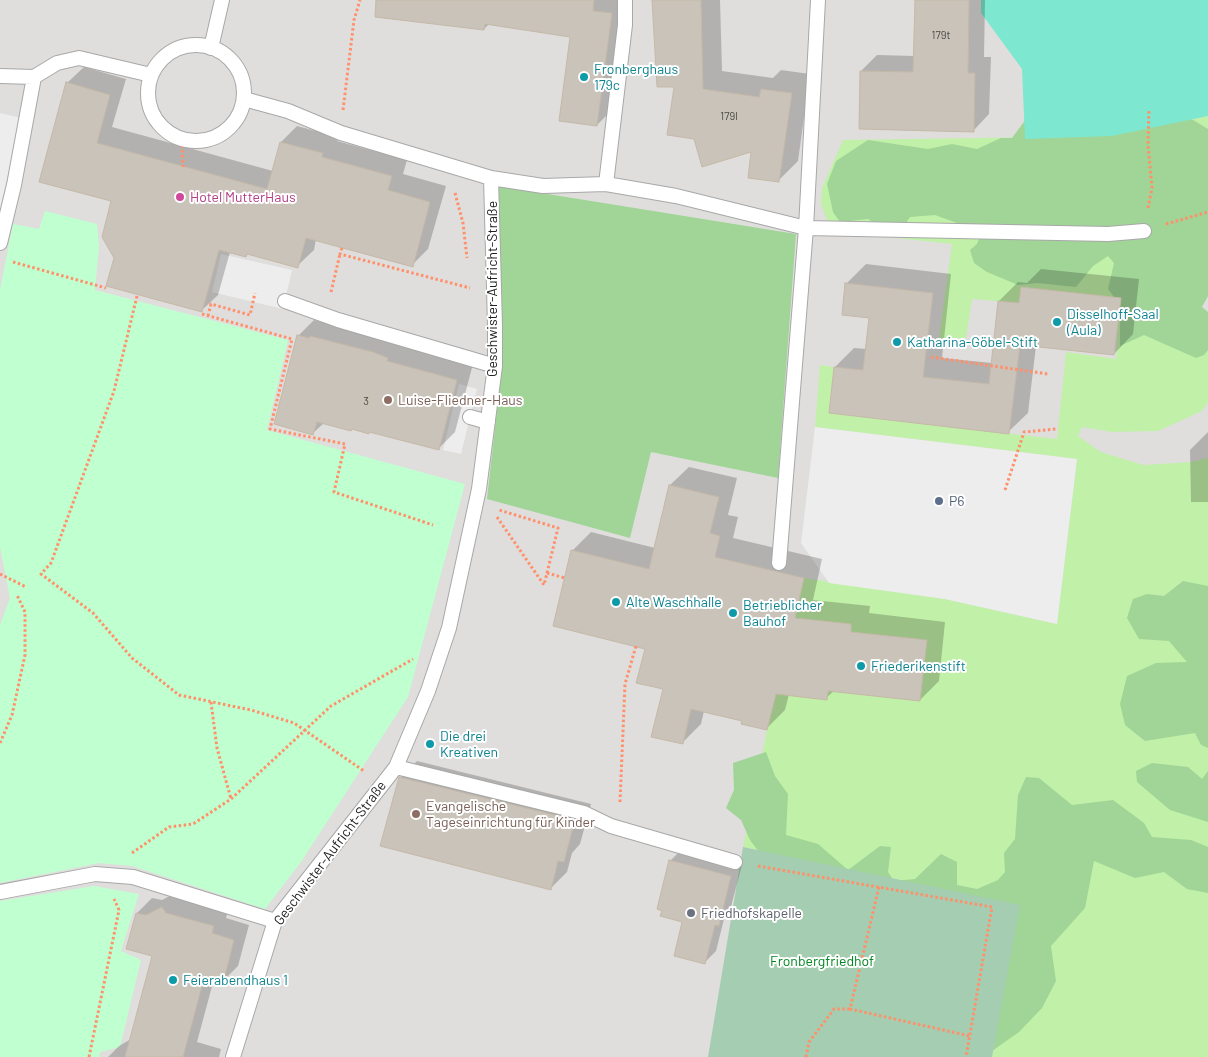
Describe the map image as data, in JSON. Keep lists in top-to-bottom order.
{
  "streets": {
    "lane": ["Geschwister-Aufricht-Straße"]
  },
  "parks": ["Fronbergfriedhof"],
  "places": [
    "Fronberghaus 179c",
    "Hotel MutterHaus",
    "Disselhoff-Saal (Aula)",
    "Katharina-Göbel-Stift",
    "Luise-Fliedner-Haus",
    "P6",
    "Alte Waschhalle",
    "Betrieblicher Bauhof",
    "Friederikenstift",
    "Die drei Kreativen",
    "Evangelische Tageseinrichtung für Kinder",
    "Friedhofskapelle",
    "Feierabendhaus 1"
  ],
  "house_numbers": ["179t", "179l", "3"]
}
